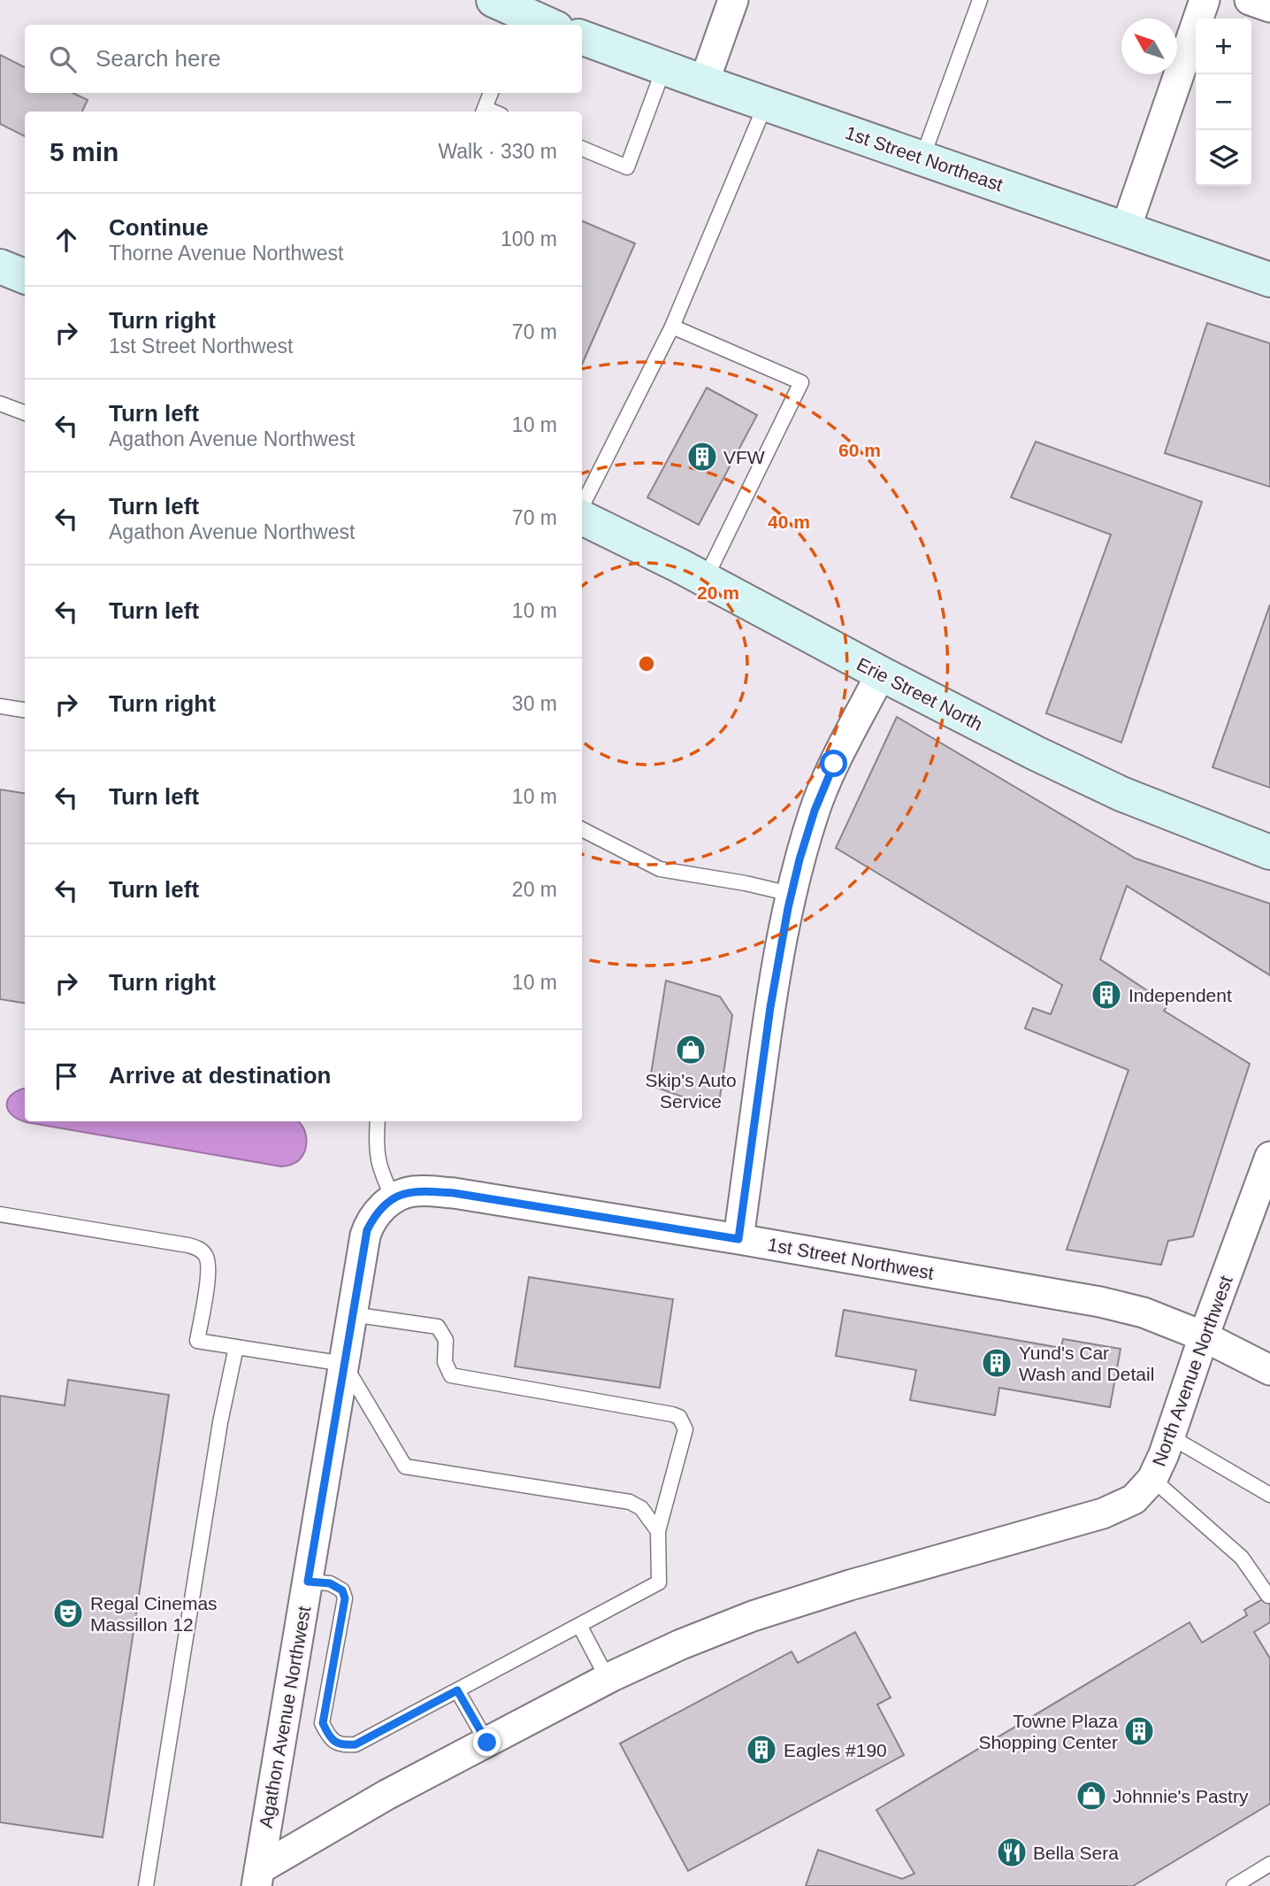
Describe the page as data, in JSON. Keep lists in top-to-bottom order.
{
  "streets": {
    "street": [
      "1st Street Northeast",
      "Erie Street North",
      "1st Street Northwest",
      "North Avenue Northwest",
      "Agathon Avenue Northwest"
    ]
  },
  "crossings": [
    ["1st Street Northwest", "North Avenue Northwest"],
    ["1st Street Northwest", "Agathon Avenue Northwest"],
    ["North Avenue Northwest", "Agathon Avenue Northwest"]
  ],
  "places": {
    "building": [
      "VFW",
      "Independent",
      "Yund's Car Wash and Detail",
      "Towne Plaza Shopping Center",
      "Eagles #190"
    ],
    "shop": ["Skip's Auto Service", "Johnnie's Pastry"],
    "theatre": ["Regal Cinemas Massillon 12"],
    "restaurant": ["Bella Sera"]
  },
  "north": "top left",
  "page": {
    "map_buttons": ["+", "−"],
    "search": "Search here",
    "heading": ["5 min", "Walk · 330 m"],
    "list": [
      ["Continue", "Thorne Avenue Northwest", "100 m"],
      ["Turn right", "1st Street Northwest", "70 m"],
      ["Turn left", "Agathon Avenue Northwest", "10 m"],
      ["Turn left", "Agathon Avenue Northwest", "70 m"],
      ["Turn left", "10 m"],
      ["Turn right", "30 m"],
      ["Turn left", "10 m"],
      ["Turn left", "20 m"],
      ["Turn right", "10 m"],
      "Arrive at destination"
    ]
  },
  "rings": ["60 m", "40 m", "20 m"]
}
